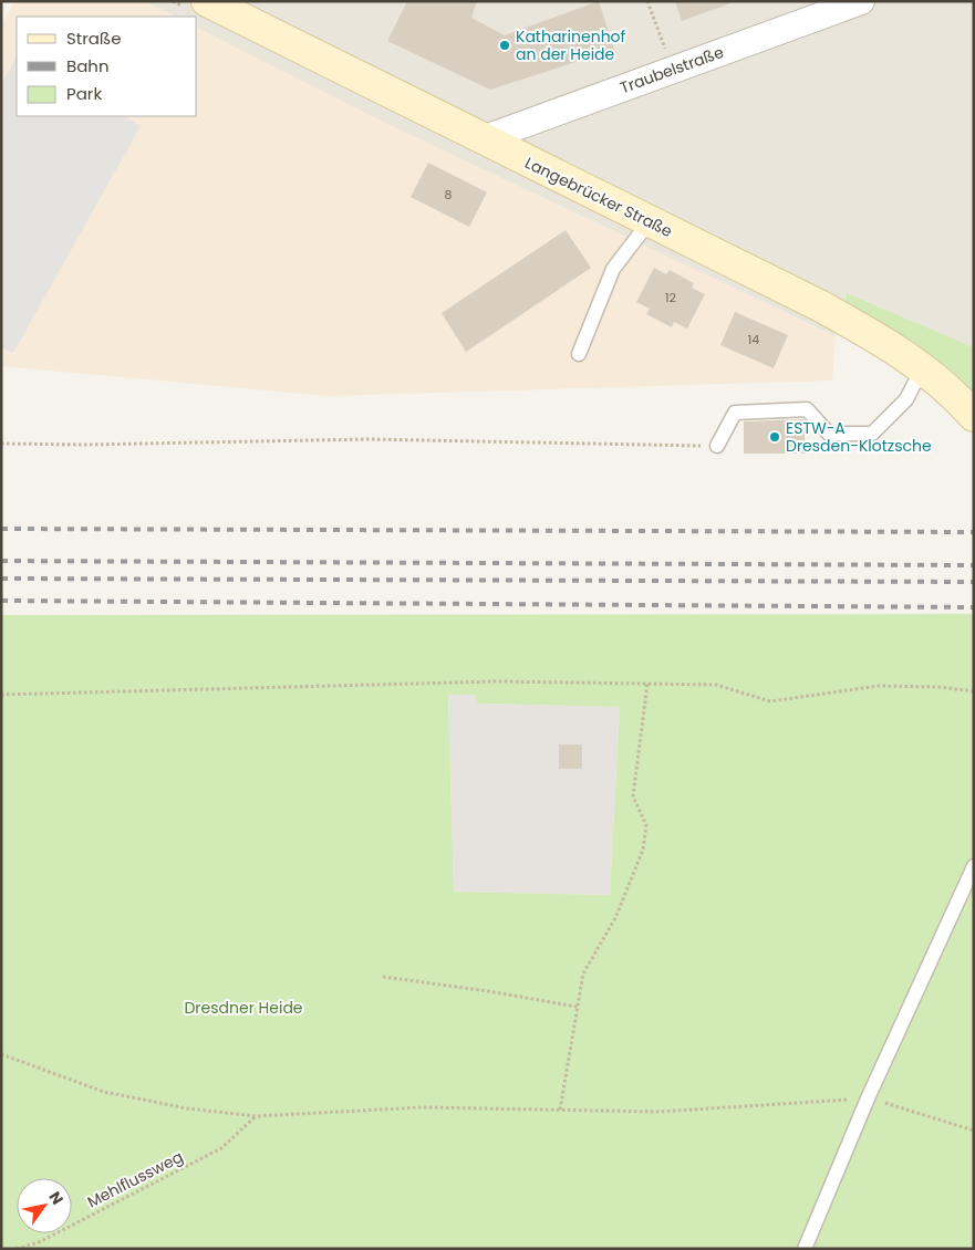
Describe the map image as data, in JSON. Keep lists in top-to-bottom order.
{
  "streets": {
    "main road": ["Langebrücker Straße"],
    "street": ["Traubelstraße"],
    "path": ["Mehlflussweg"]
  },
  "crossings": [
    ["Traubelstraße", "Langebrücker Straße"]
  ],
  "parks": ["Dresdner Heide"],
  "places": ["Katharinenhof an der Heide", "ESTW-A Dresden-Klotzsche"],
  "house_numbers": ["8", "12", "14"],
  "legend": ["Straße", "Bahn", "Park"],
  "north": "top right"
}
